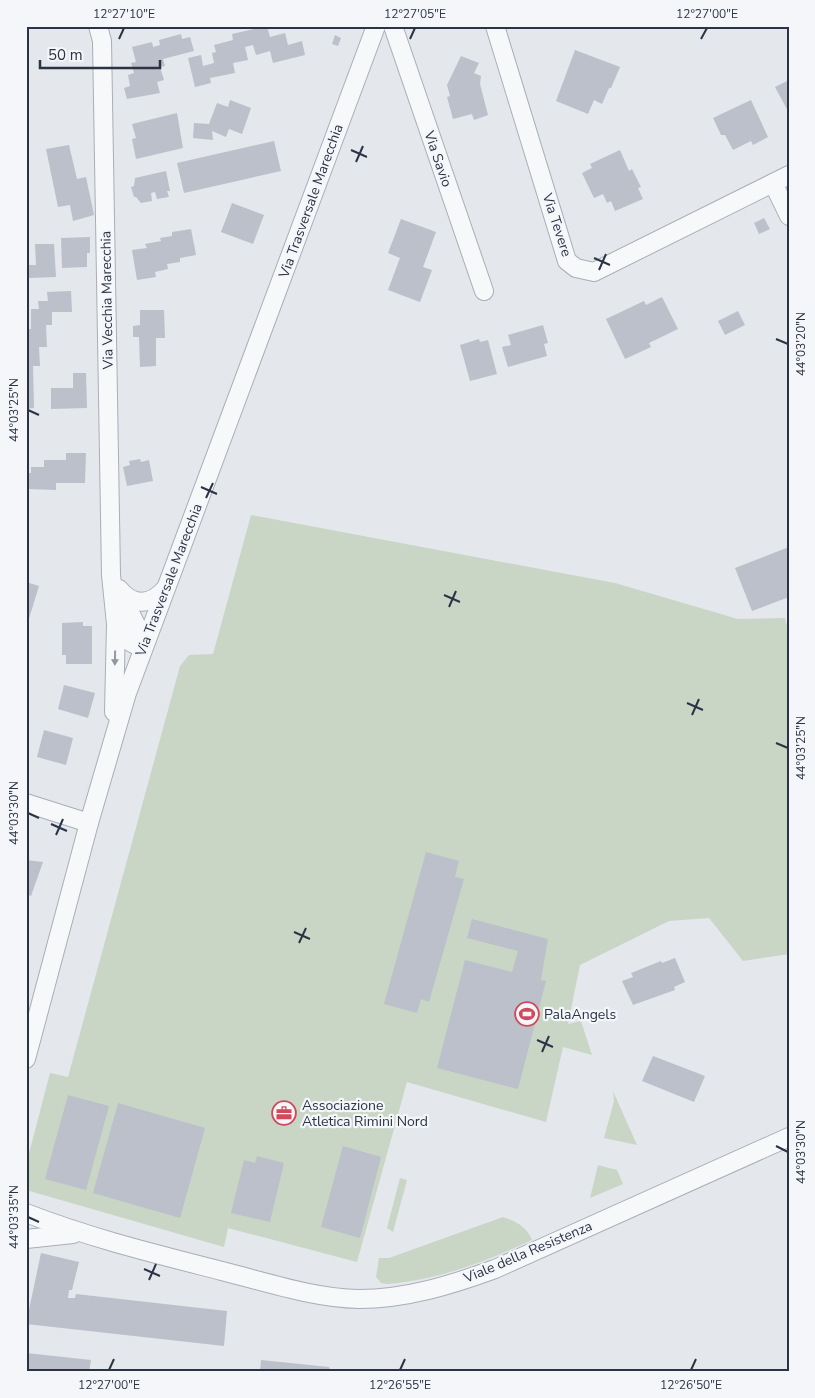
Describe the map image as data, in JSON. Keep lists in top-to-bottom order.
{
  "streets": {
    "street": [
      "Via Savio",
      "Via Trasversale Marecchia",
      "Via Tevere",
      "Via Vecchia Marecchia",
      "Viale della Resistenza"
    ]
  },
  "crossings": [
    ["Via Trasversale Marecchia", "Via Vecchia Marecchia"]
  ],
  "places": {
    "sports": ["PalaAngels"],
    "office": ["Associazione Atletica Rimini Nord"]
  },
  "scale_bar": "50 m",
  "coordinates": [
    "12°27'10\"E",
    "12°27'05\"E",
    "12°27'00\"E",
    "44°03'20\"N",
    "44°03'25\"N",
    "44°03'30\"N",
    "44°03'35\"N",
    "12°26'55\"E",
    "12°26'50\"E"
  ]
}
